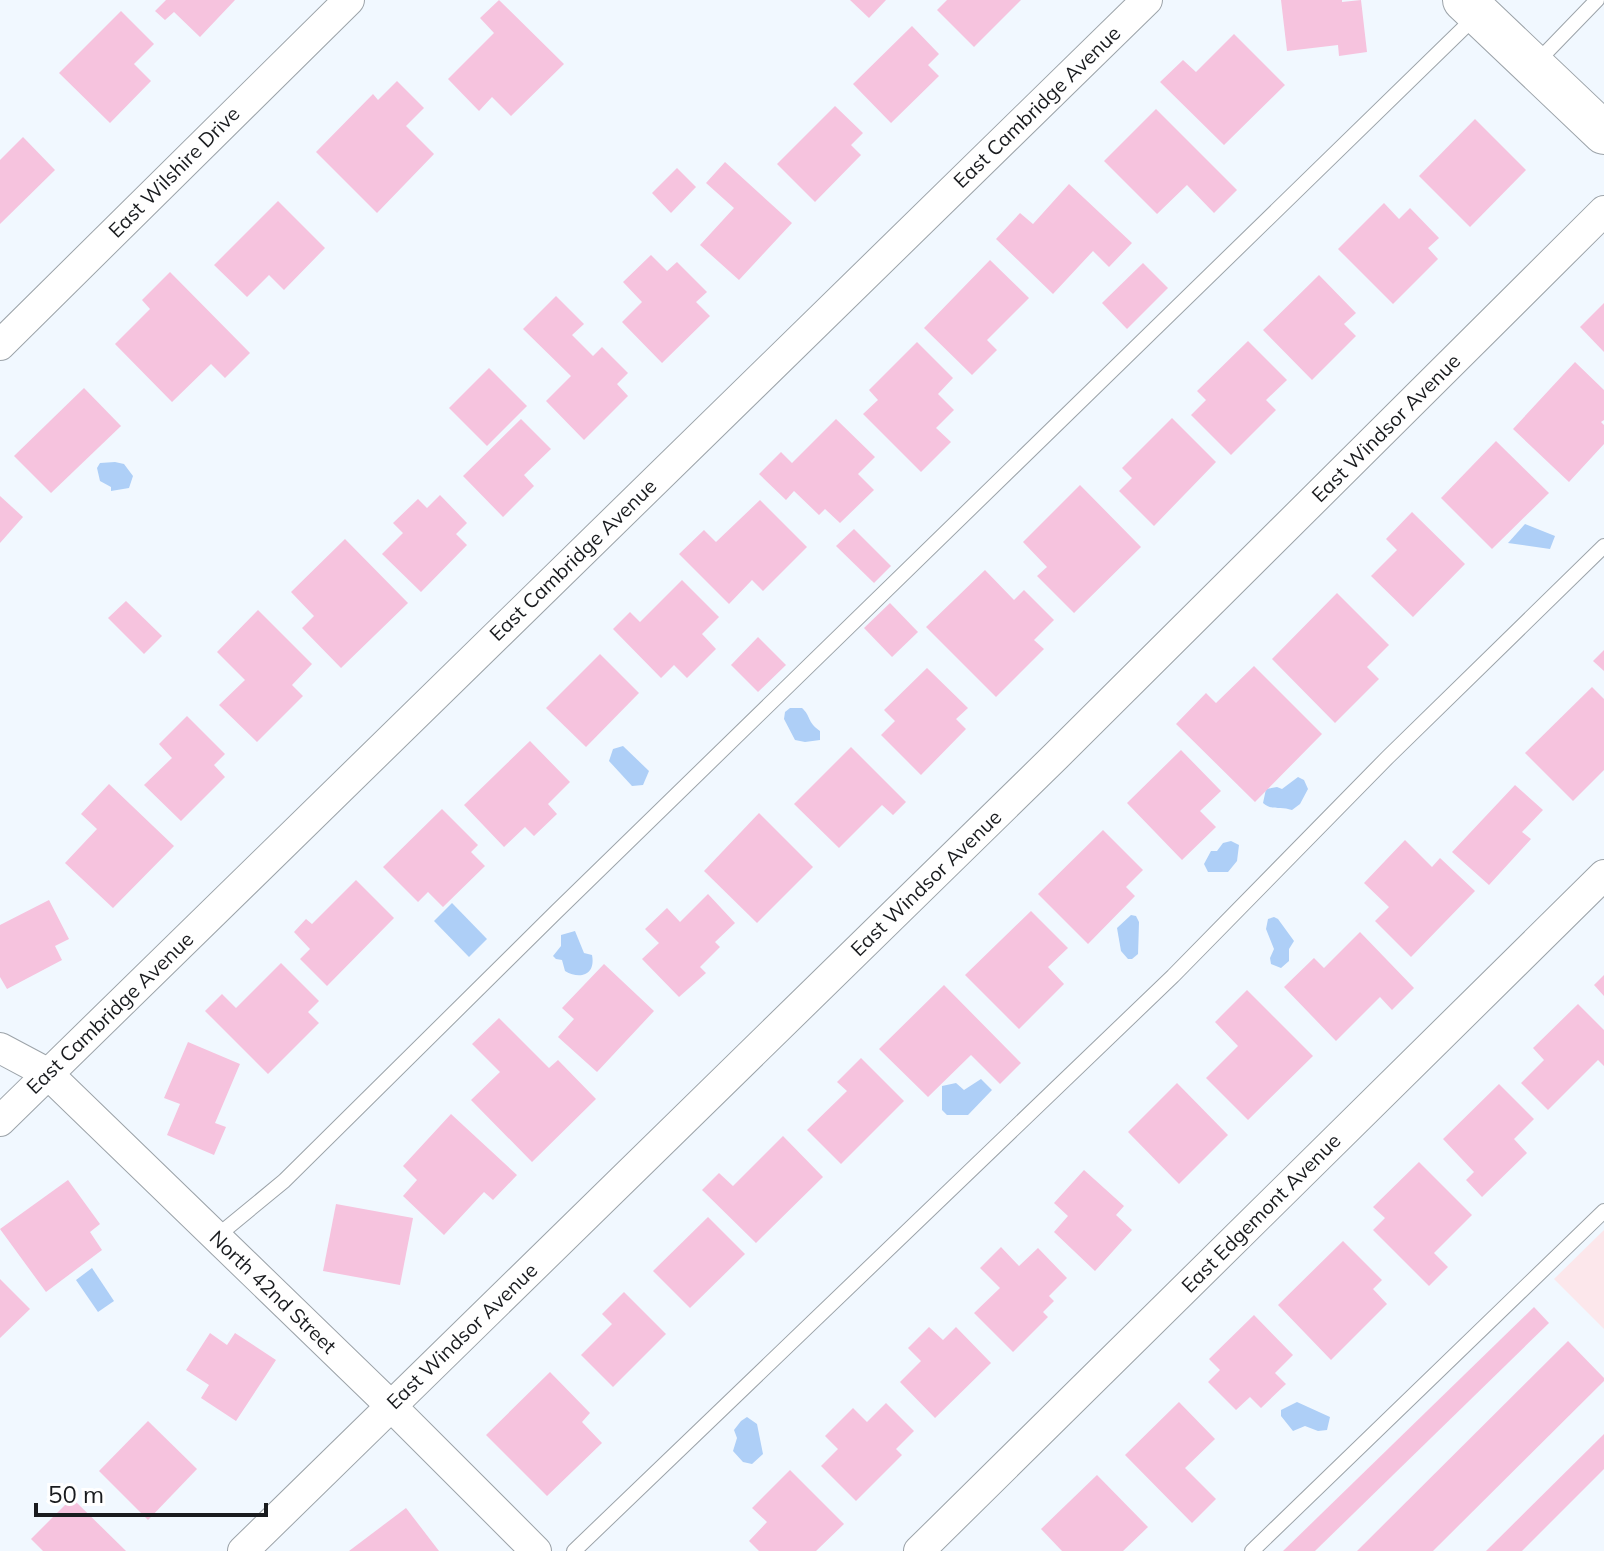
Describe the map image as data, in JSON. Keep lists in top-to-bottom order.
{
  "streets": {
    "street": [
      "East Cambridge Avenue",
      "East Wilshire Drive",
      "East Windsor Avenue",
      "East Edgemont Avenue",
      "North 42nd Street"
    ]
  },
  "crossings": [
    ["East Cambridge Avenue", "North 42nd Street"],
    ["East Windsor Avenue", "North 42nd Street"]
  ],
  "scale_bar": "50 m"
}
